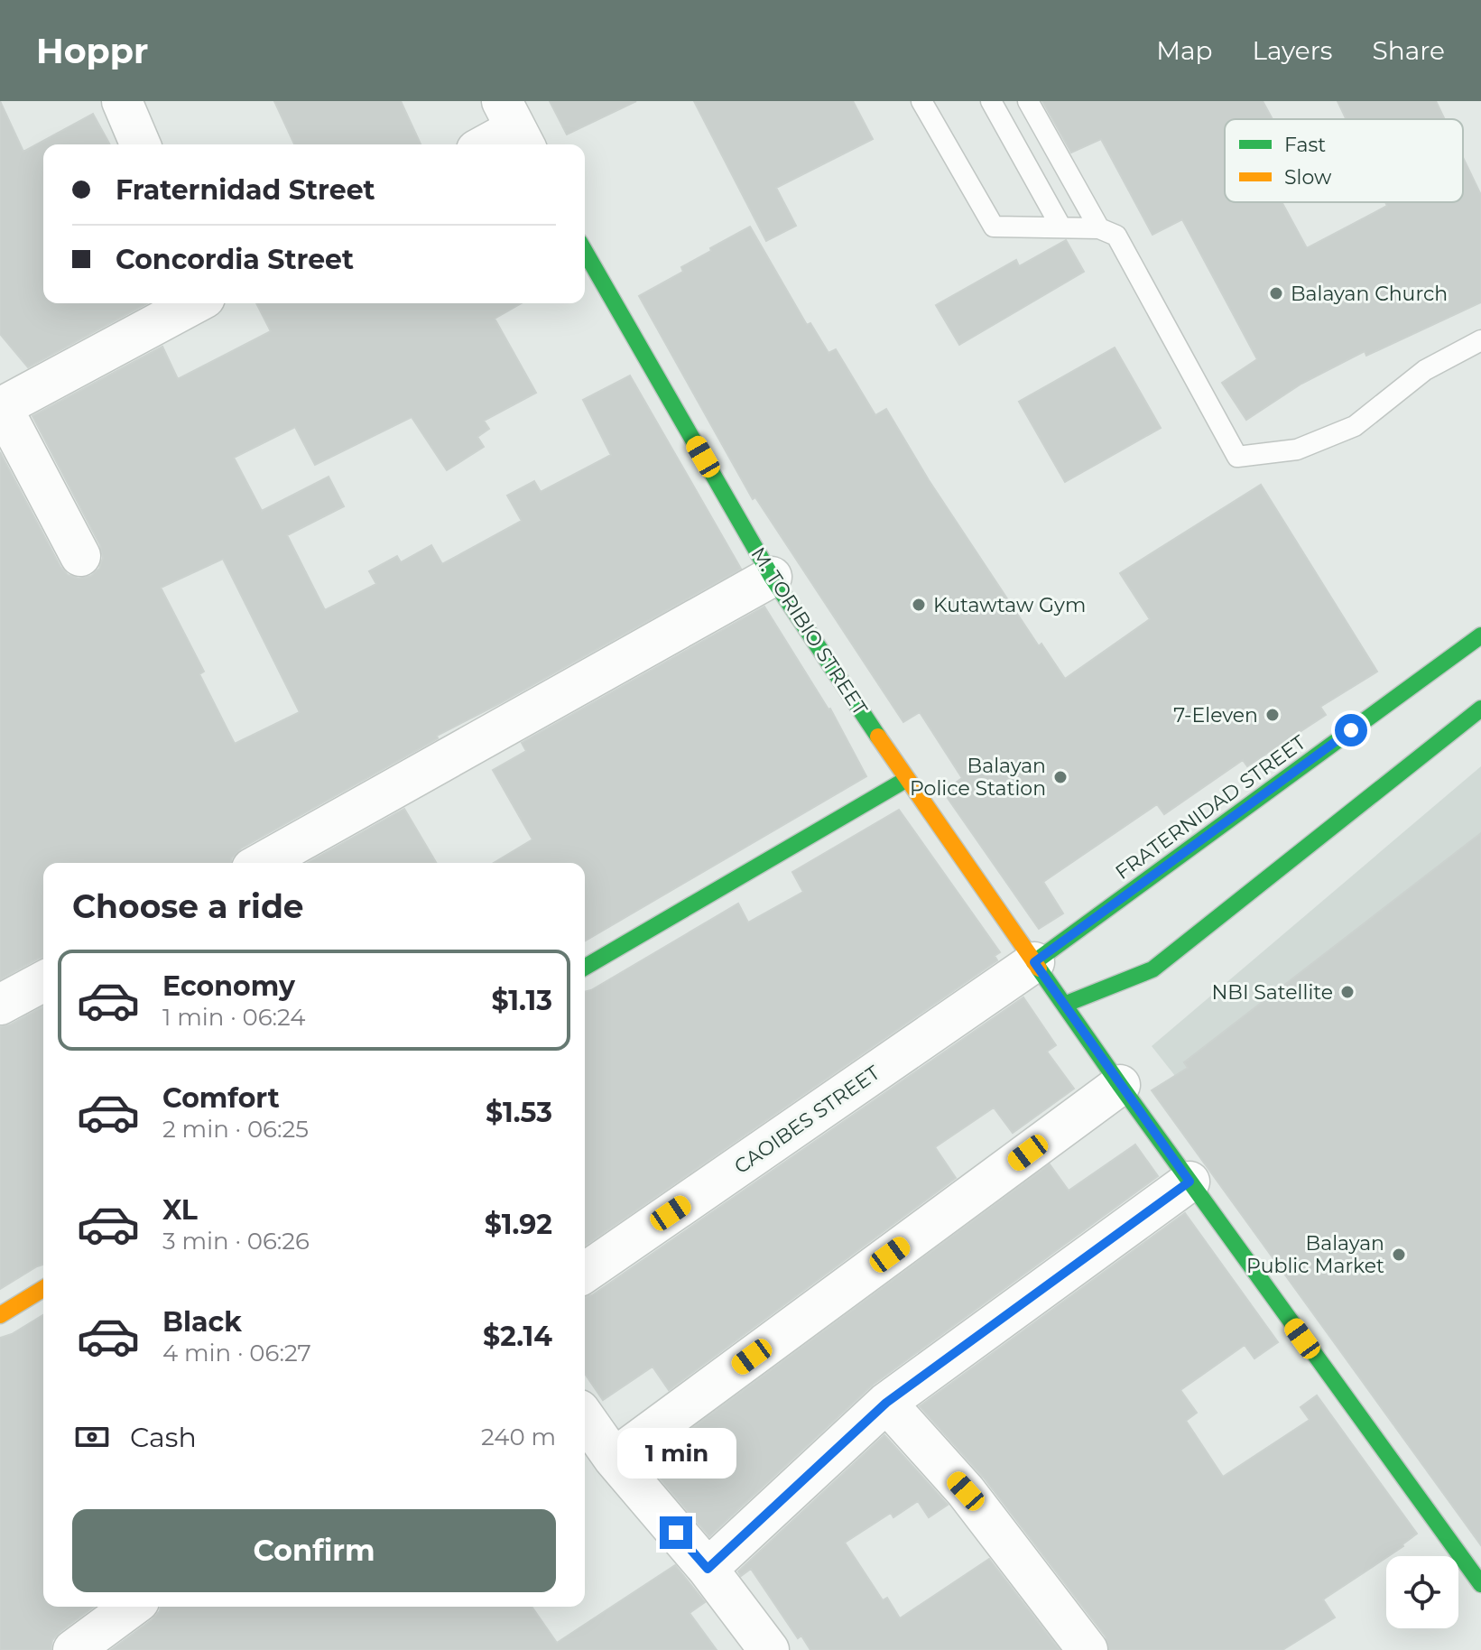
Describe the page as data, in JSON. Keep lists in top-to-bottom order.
{
  "streets": {
    "street": ["M. TORIBIO STREET", "FRATERNIDAD STREET", "CAOIBES STREET"]
  },
  "crossings": [
    ["M. TORIBIO STREET", "FRATERNIDAD STREET"],
    ["M. TORIBIO STREET", "CAOIBES STREET"],
    ["FRATERNIDAD STREET", "CAOIBES STREET"]
  ],
  "places": [
    "Balayan Church",
    "Kutawtaw Gym",
    "7-Eleven",
    "Balayan Police Station",
    "NBI Satellite",
    "Balayan Public Market"
  ],
  "legend": ["Fast", "Slow"],
  "page": {
    "header": "Hoppr",
    "nav": ["Map", "Layers", "Share"],
    "banner": ["Fraternidad Street", "Concordia Street"],
    "heading": "Choose a ride",
    "list": [
      {
        "name": "Economy",
        "note": "1 min · 06:24",
        "value": "$1.13"
      },
      {
        "name": "Comfort",
        "note": "2 min · 06:25",
        "value": "$1.53"
      },
      {
        "name": "XL",
        "note": "3 min · 06:26",
        "value": "$1.92"
      },
      {
        "name": "Black",
        "note": "4 min · 06:27",
        "value": "$2.14"
      }
    ],
    "pay": ["Cash", "240 m"],
    "bubble": "1 min",
    "buttons": "Confirm"
  }
}
